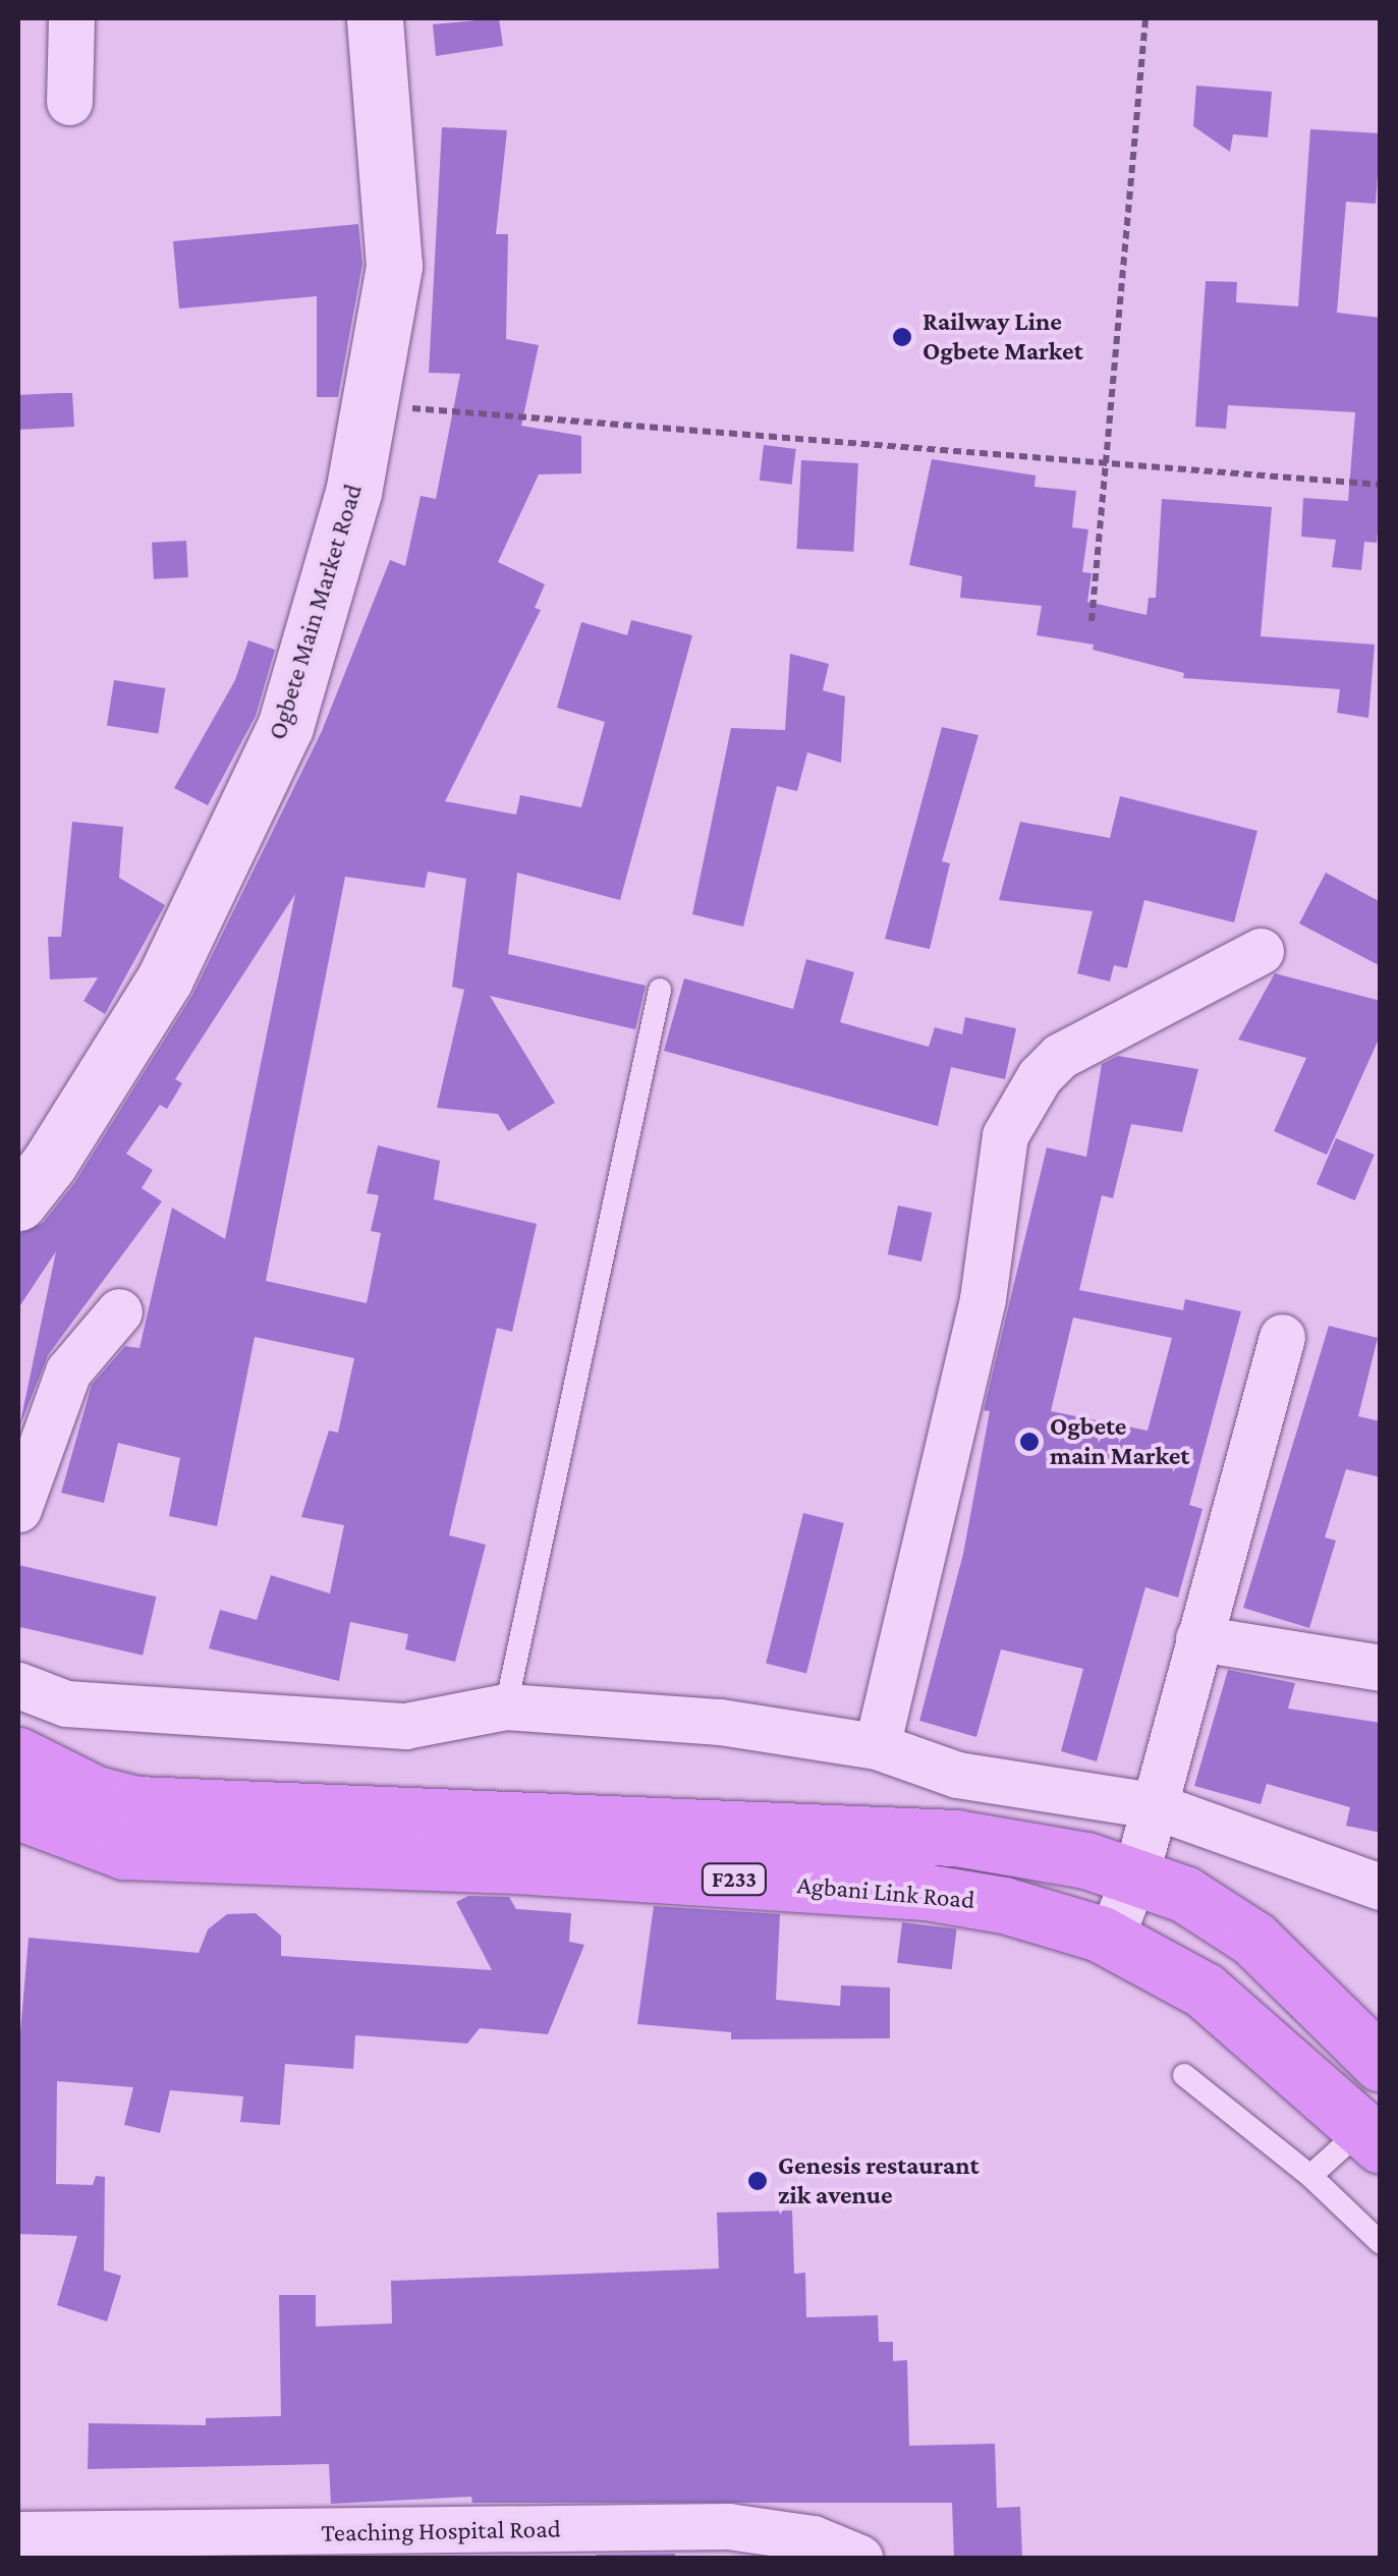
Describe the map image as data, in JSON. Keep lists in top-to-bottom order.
{
  "streets": {
    "main road": ["F233", "Agbani Link Road"],
    "street": ["Ogbete Main Market Road", "Teaching Hospital Road"]
  },
  "places": ["Railway Line Ogbete Market", "Ogbete main Market", "Genesis restaurant zik avenue"]
}
